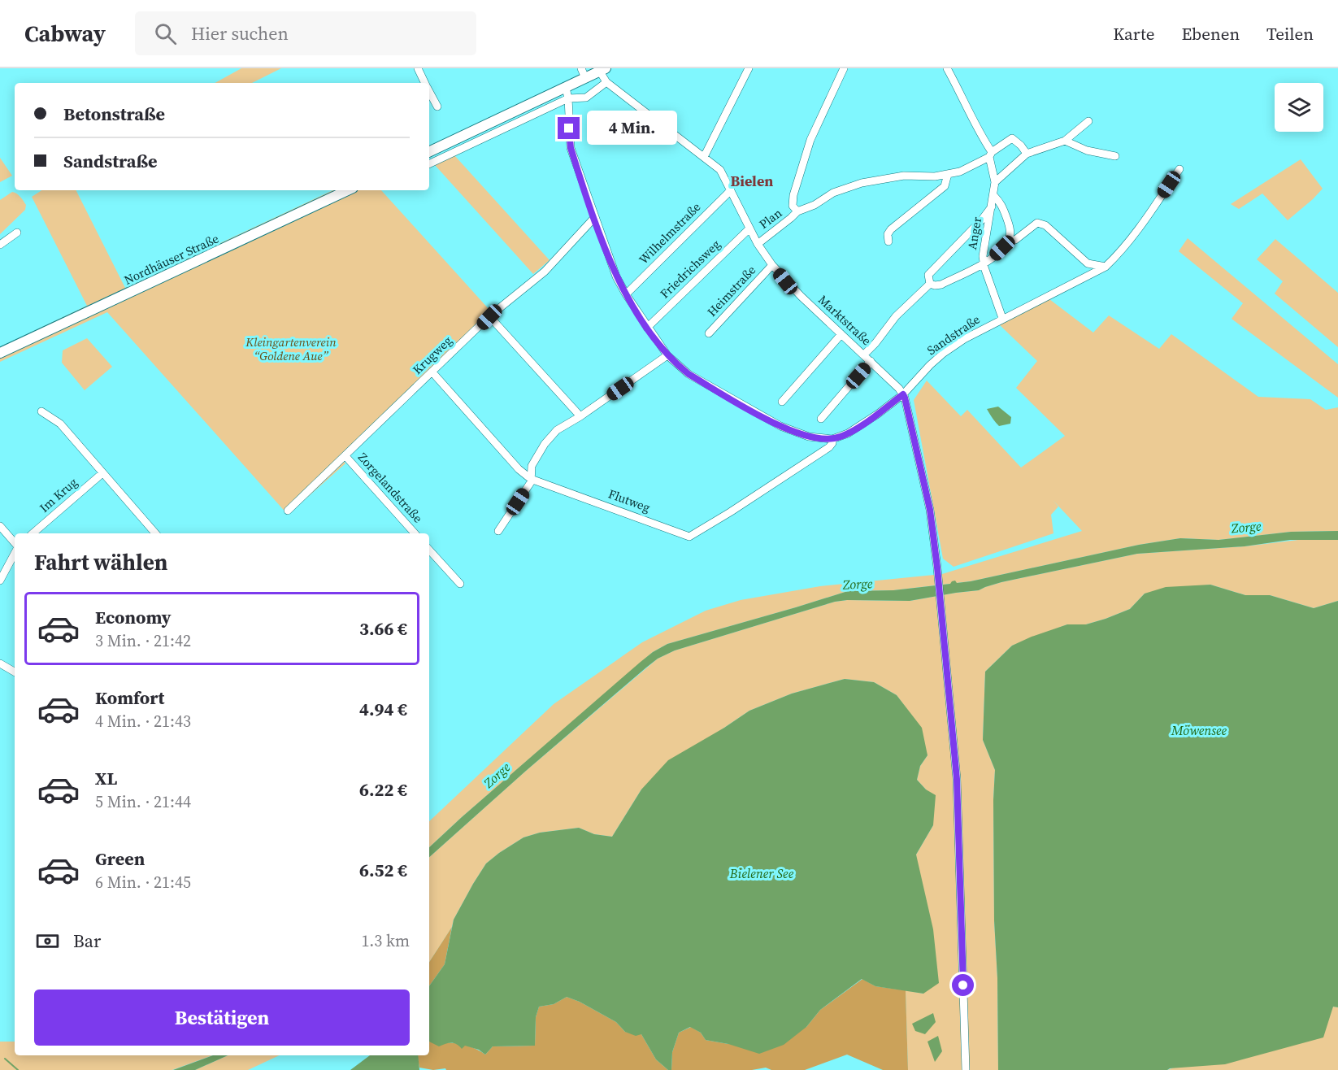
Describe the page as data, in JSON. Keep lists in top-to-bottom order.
{
  "streets": {
    "main road": ["Nordhäuser Straße"],
    "street": [
      "Plan",
      "Wilhelmstraße",
      "Anger",
      "Friedrichsweg",
      "Heimstraße",
      "Marktstraße",
      "Sandstraße",
      "Krugweg",
      "Zorgelandstraße",
      "Im Krug",
      "Flutweg"
    ]
  },
  "crossings": [
    ["Plan", "Anger"],
    ["Plan", "Marktstraße"],
    ["Wilhelmstraße", "Marktstraße"],
    ["Anger", "Marktstraße"],
    ["Friedrichsweg", "Marktstraße"],
    ["Heimstraße", "Marktstraße"],
    ["Marktstraße", "Sandstraße"],
    ["Sandstraße", "Flutweg"],
    ["Krugweg", "Zorgelandstraße"],
    ["Krugweg", "Flutweg"]
  ],
  "districts": ["Bielen"],
  "water": ["Zorge", "Möwensee", "Bielener See"],
  "parks": ["Kleingartenverein “Goldene Aue”"],
  "page": {
    "header": "Cabway",
    "search": "Hier suchen",
    "nav": ["Karte", "Ebenen", "Teilen"],
    "banner": ["Betonstraße", "Sandstraße"],
    "bubble": "4 Min.",
    "heading": "Fahrt wählen",
    "list": [
      {
        "name": "Economy",
        "note": "3 Min. · 21:42",
        "value": "3.66 €"
      },
      {
        "name": "Komfort",
        "note": "4 Min. · 21:43",
        "value": "4.94 €"
      },
      {
        "name": "XL",
        "note": "5 Min. · 21:44",
        "value": "6.22 €"
      },
      {
        "name": "Green",
        "note": "6 Min. · 21:45",
        "value": "6.52 €"
      }
    ],
    "pay": ["Bar", "1.3 km"],
    "buttons": "Bestätigen"
  }
}
